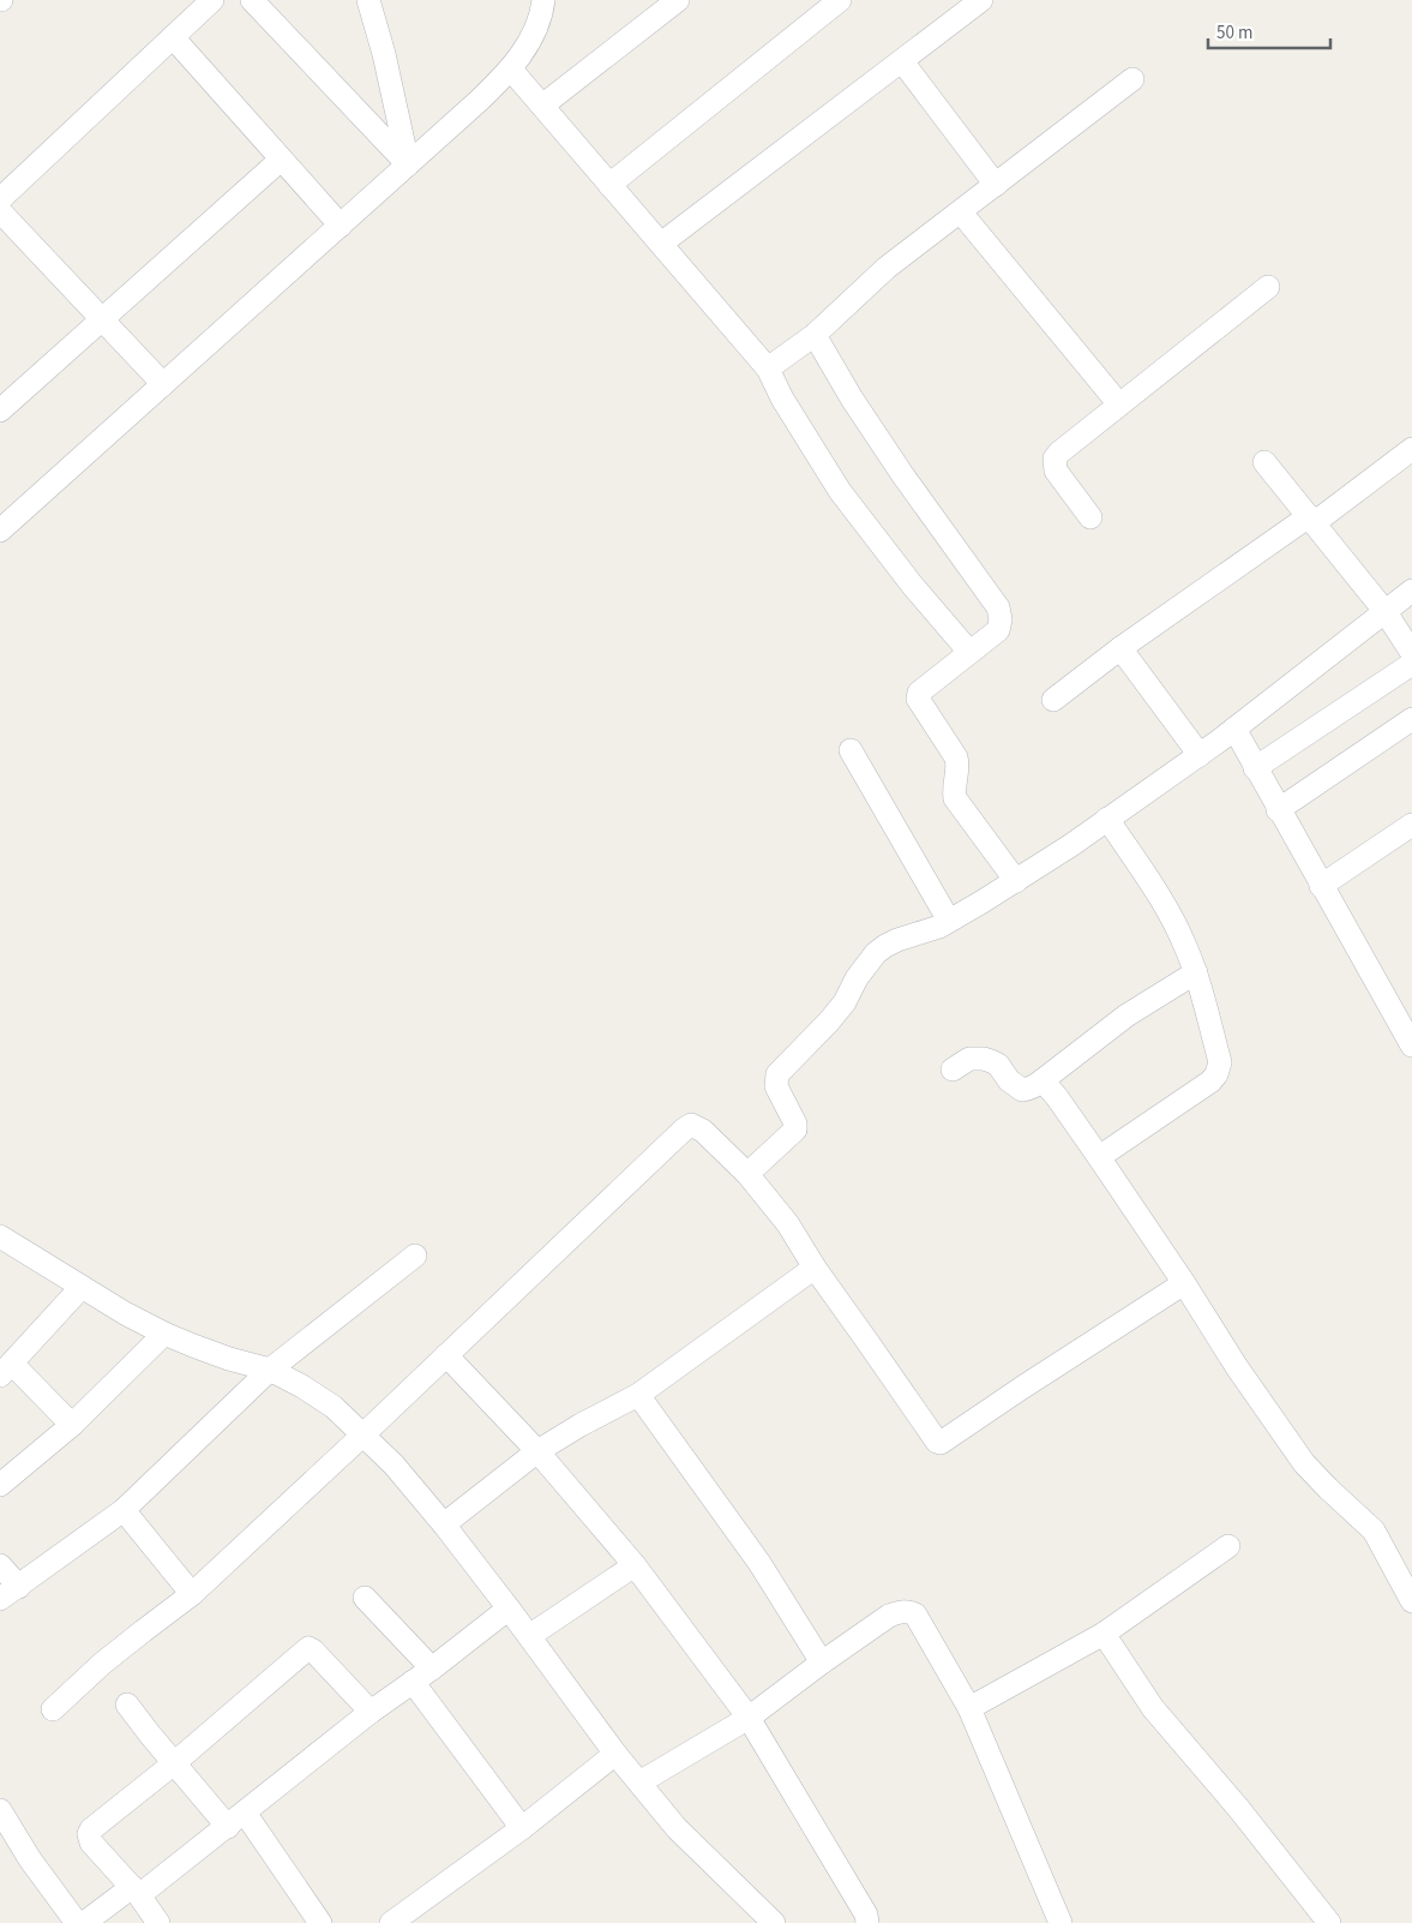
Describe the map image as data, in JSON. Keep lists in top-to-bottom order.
{
  "scale_bar": "50 m"
}
